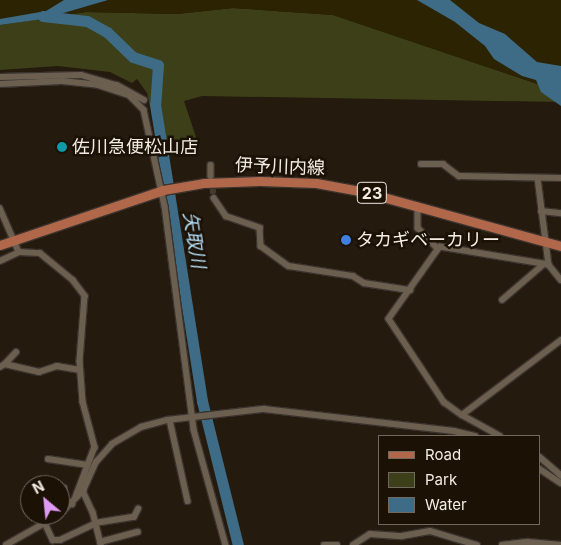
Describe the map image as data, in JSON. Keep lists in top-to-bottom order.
{
  "streets": {
    "main road": ["伊予川内線", "23"]
  },
  "water": ["矢取川"],
  "places": ["佐川急便松山店", "タカギベーカリー"],
  "legend": ["Road", "Park", "Water"],
  "north": "top left"
}
